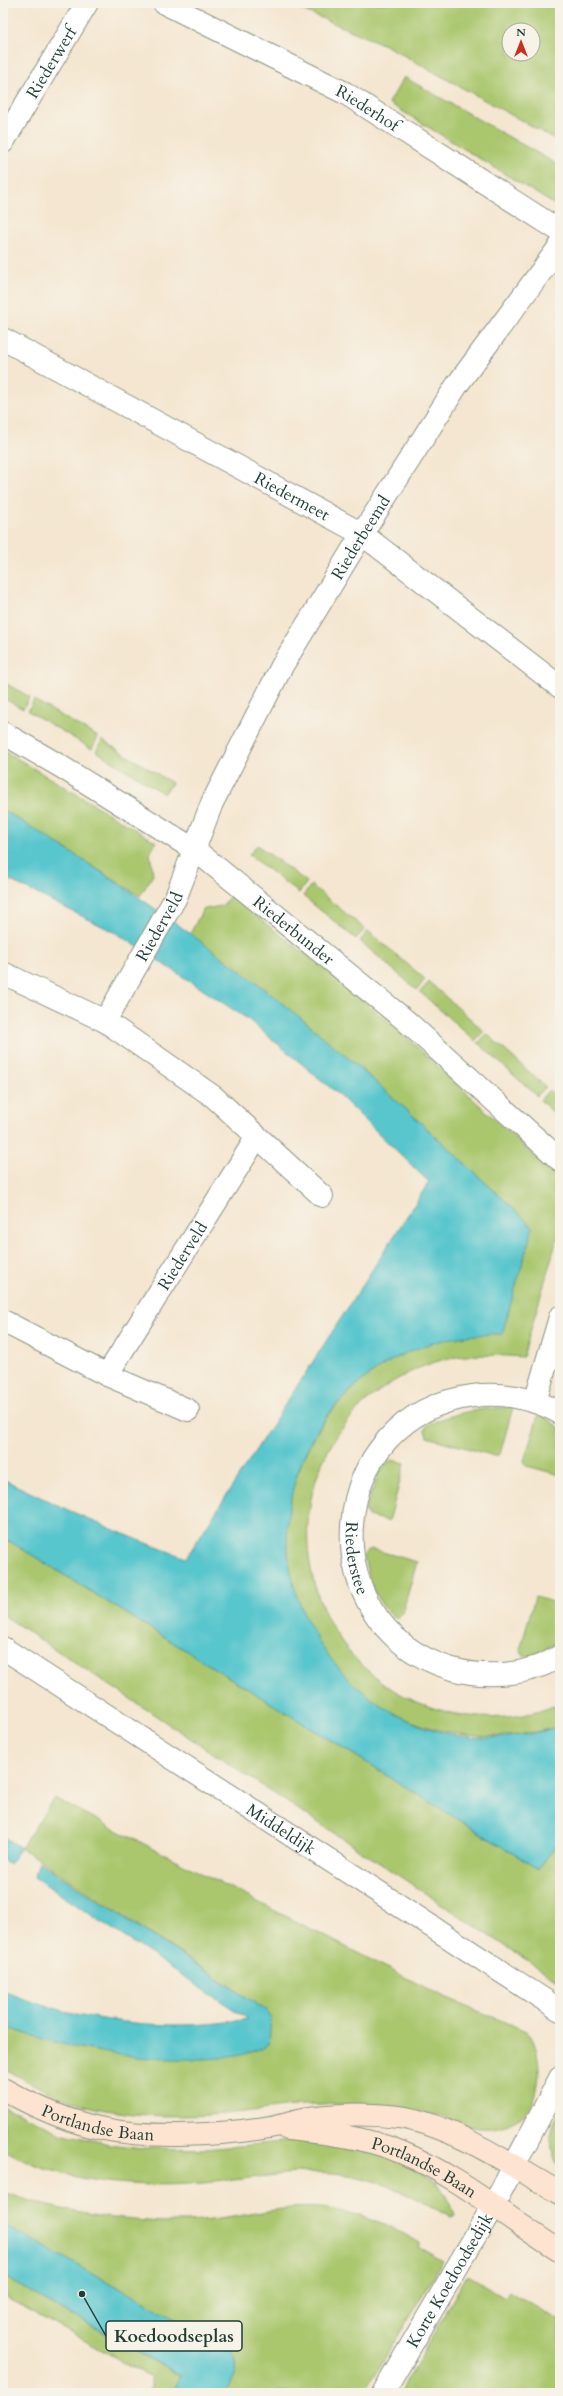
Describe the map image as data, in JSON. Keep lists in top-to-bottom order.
{
  "streets": {
    "street": [
      "Riederwerf",
      "Riederhof",
      "Riedermeet",
      "Riederbeemd",
      "Riederveld",
      "Riederbunder",
      "Riederstee",
      "Middeldijk",
      "Portlandse Baan",
      "Korte Koedoodsedijk"
    ]
  },
  "crossings": [
    ["Riedermeet", "Riederbeemd"],
    ["Riederbeemd", "Riederveld"],
    ["Riederbeemd", "Riederbunder"],
    ["Riederveld", "Riederbunder"],
    ["Portlandse Baan", "Korte Koedoodsedijk"]
  ],
  "places": ["Koedoodseplas"],
  "north": "top"
}
